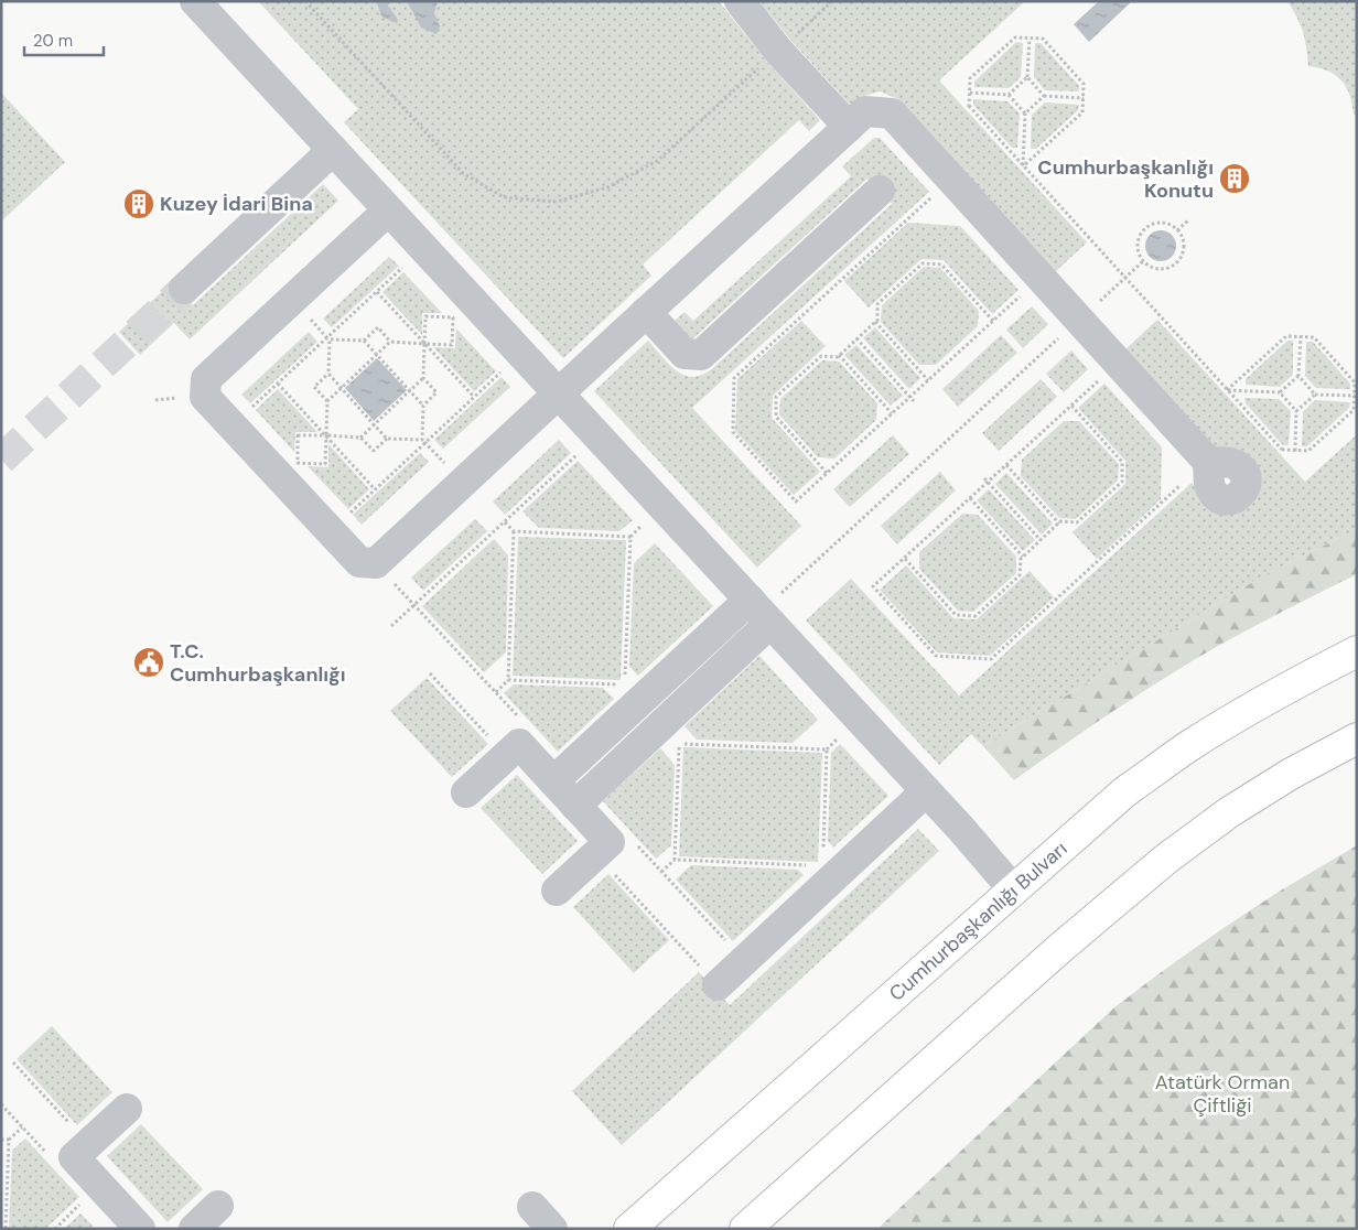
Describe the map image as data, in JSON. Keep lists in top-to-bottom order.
{
  "streets": {
    "main road": ["Cumhurbaşkanlığı Bulvarı"]
  },
  "parks": ["Atatürk Orman Çiftliği"],
  "places": {
    "building": ["Cumhurbaşkanlığı Konutu", "Kuzey İdari Bina"],
    "public building": ["T.C. Cumhurbaşkanlığı"]
  },
  "scale_bar": "20 m"
}
